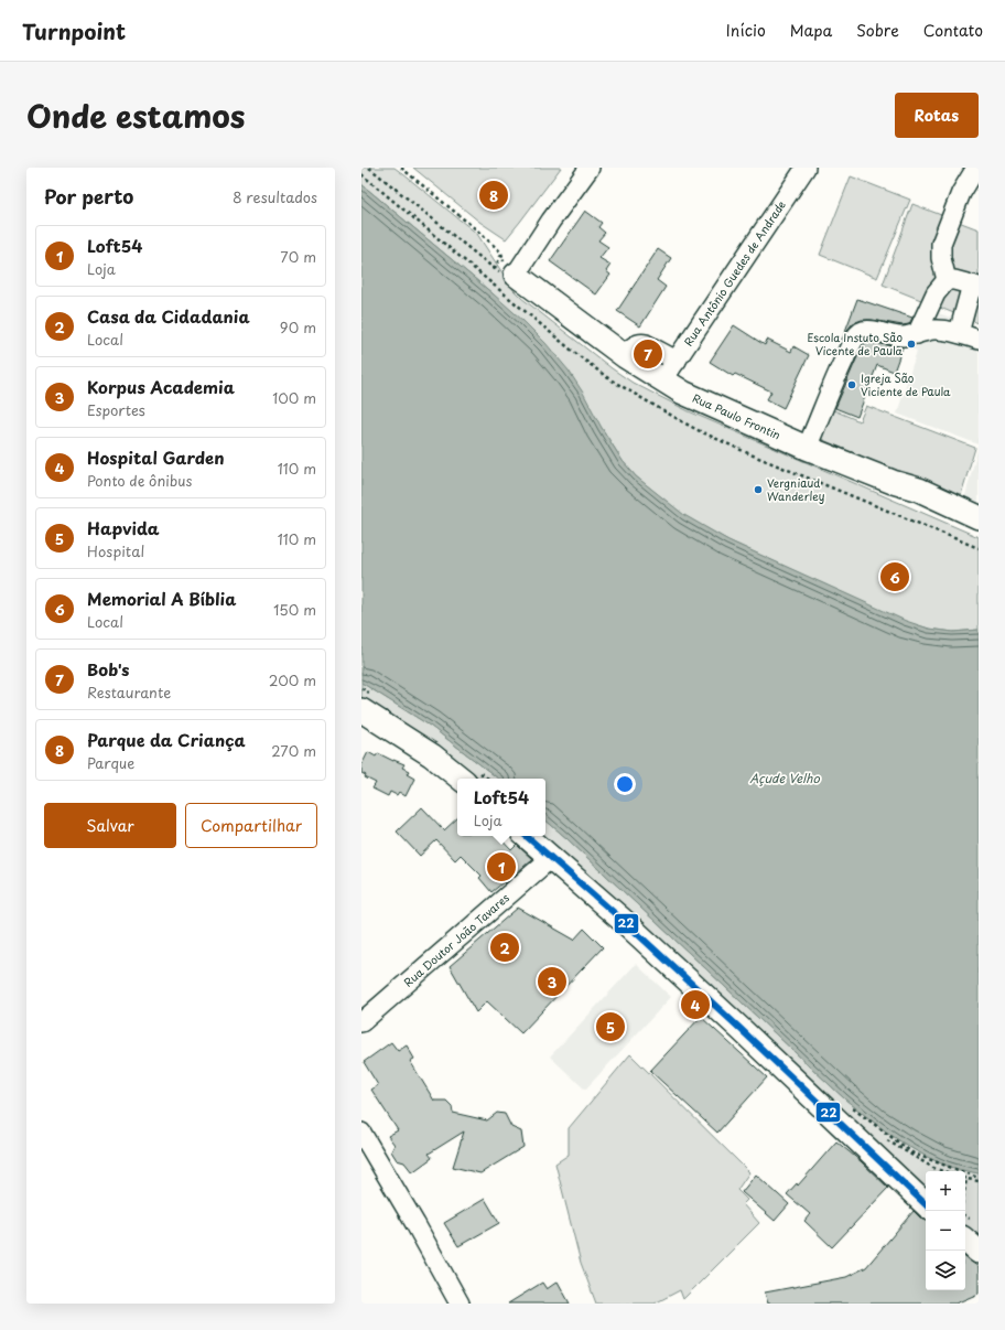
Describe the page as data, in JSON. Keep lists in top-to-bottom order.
{
  "streets": {
    "main road": ["Rua Paulo Frontin"],
    "street": ["Rua Antônio Guedes de Andrade", "Rua Doutor João Tavares"]
  },
  "crossings": [
    ["Rua Antônio Guedes de Andrade", "Rua Paulo Frontin"]
  ],
  "water": ["Açude Velho"],
  "places": ["Escola Instuto São Vicente de Paula", "Igreja São Viciente de Paula", "Vergniaud Wanderley"],
  "lines": ["transit line 22"],
  "page": {
    "header": "Turnpoint",
    "nav": [
      "Início",
      "Mapa",
      "Sobre",
      "Contato"
    ],
    "title": "Onde estamos",
    "buttons": [
      "Rotas",
      ["Salvar", "Compartilhar"]
    ],
    "heading": ["Por perto", "8 resultados"],
    "pins": [
      "8",
      "7",
      "6",
      "1",
      "2",
      "3",
      "4",
      "5"
    ],
    "list": [
      {
        "mark": "1",
        "name": "Loft54",
        "note": "Loja",
        "value": "70 m"
      },
      {
        "mark": "2",
        "name": "Casa da Cidadania",
        "note": "Local",
        "value": "90 m"
      },
      {
        "mark": "3",
        "name": "Korpus Academia",
        "note": "Esportes",
        "value": "100 m"
      },
      {
        "mark": "4",
        "name": "Hospital Garden",
        "note": "Ponto de ônibus",
        "value": "110 m"
      },
      {
        "mark": "5",
        "name": "Hapvida",
        "note": "Hospital",
        "value": "110 m"
      },
      {
        "mark": "6",
        "name": "Memorial A Bíblia",
        "note": "Local",
        "value": "150 m"
      },
      {
        "mark": "7",
        "name": "Bob's",
        "note": "Restaurante",
        "value": "200 m"
      },
      {
        "mark": "8",
        "name": "Parque da Criança",
        "note": "Parque",
        "value": "270 m"
      }
    ],
    "popup": ["Loft54", "Loja"],
    "map_buttons": ["+", "−"]
  }
}
